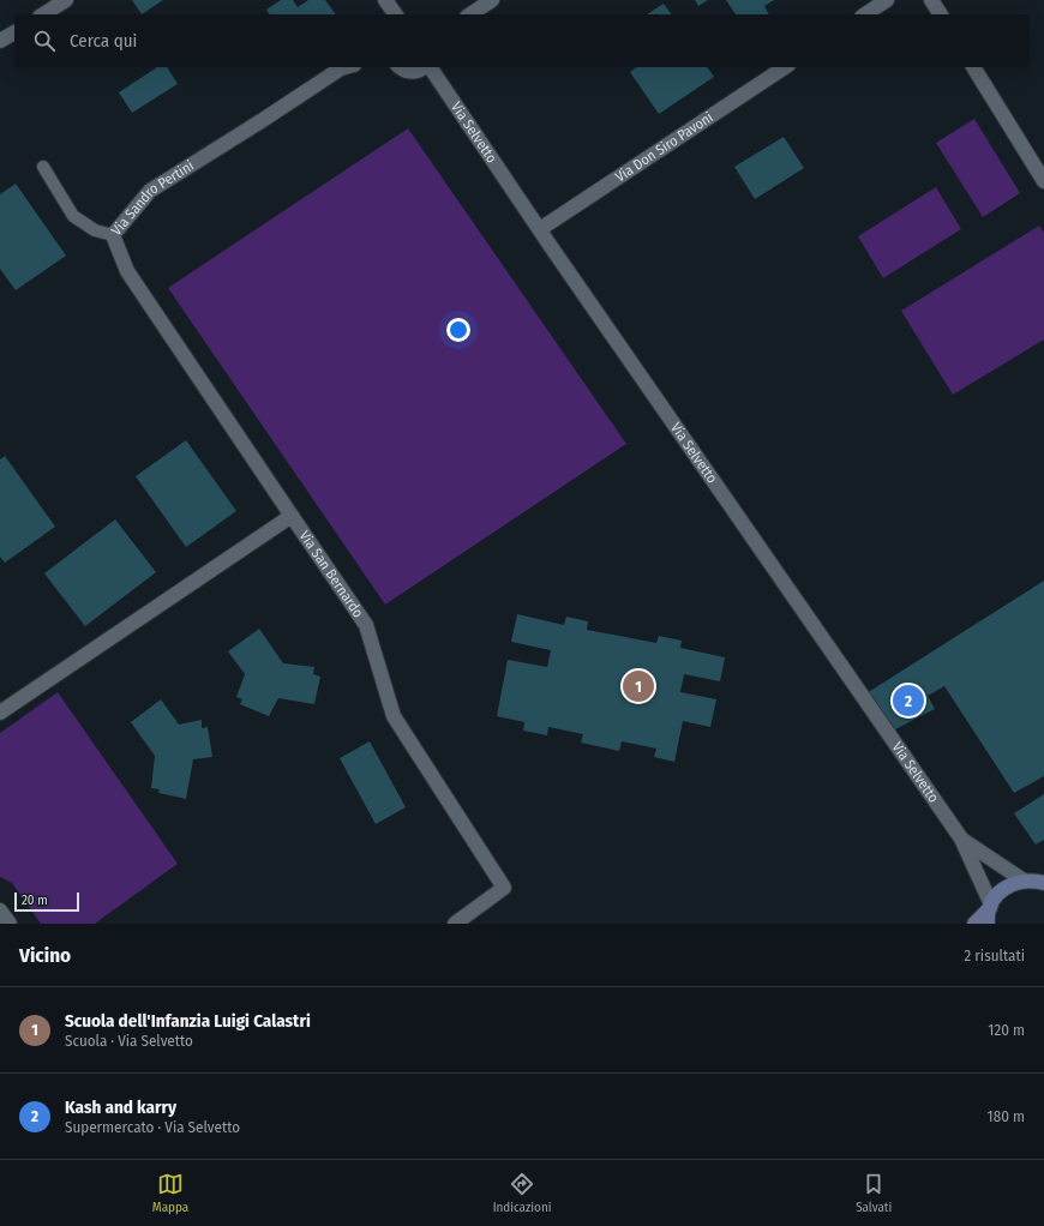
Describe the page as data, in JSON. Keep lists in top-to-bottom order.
{
  "streets": {
    "street": [
      "Via Selvetto",
      "Via Don Siro Pavoni",
      "Via Sandro Pertini",
      "Via San Bernardo"
    ]
  },
  "crossings": [
    ["Via Selvetto", "Via Don Siro Pavoni"],
    ["Via Sandro Pertini", "Via San Bernardo"]
  ],
  "scale_bar": "20 m",
  "page": {
    "search": "Cerca qui",
    "pins": ["1", "2"],
    "scale": "20 m",
    "heading": ["Vicino", "2 risultati"],
    "list": [
      {
        "mark": "1",
        "name": "Scuola dell'Infanzia Luigi Calastri",
        "note": "Scuola · Via Selvetto",
        "value": "120 m"
      },
      {
        "mark": "2",
        "name": "Kash and karry",
        "note": "Supermercato · Via Selvetto",
        "value": "180 m"
      }
    ],
    "nav": ["Mappa", "Indicazioni", "Salvati"]
  }
}
